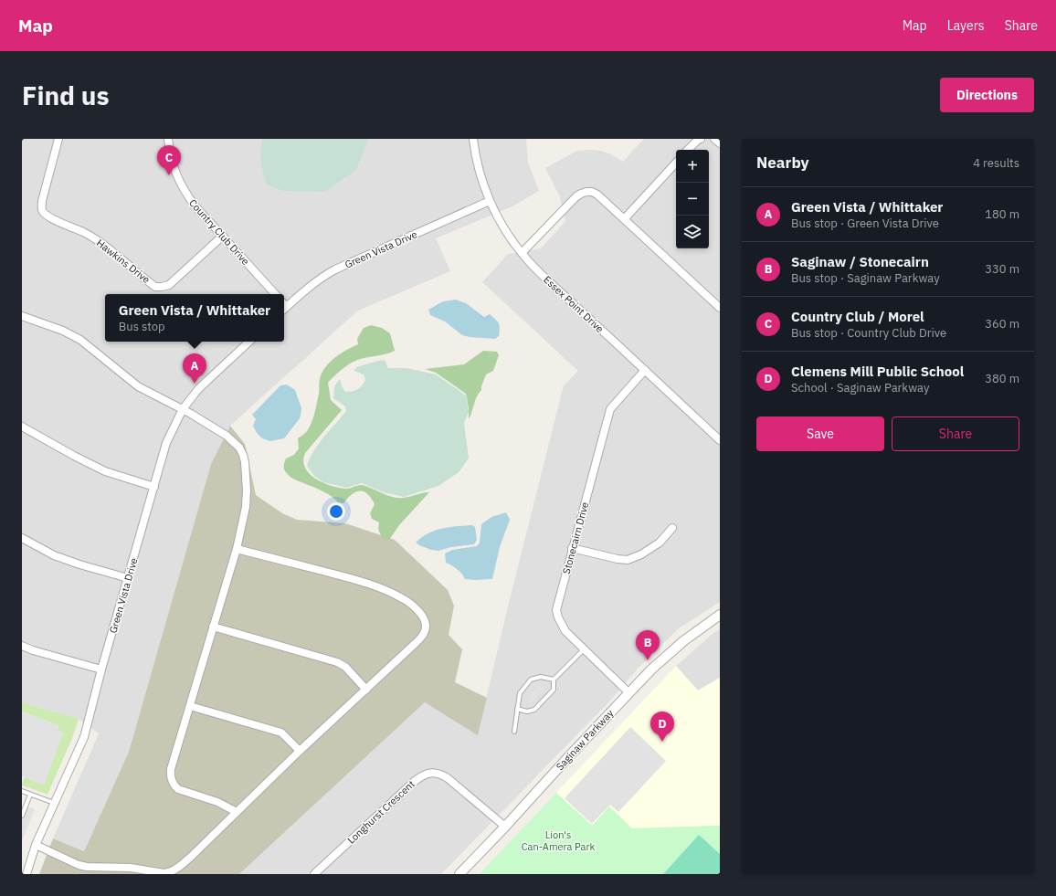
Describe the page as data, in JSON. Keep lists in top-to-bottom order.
{
  "streets": {
    "street": [
      "Country Club Drive",
      "Green Vista Drive",
      "Hawkins Drive",
      "Essex Point Drive",
      "Stonecairn Drive",
      "Saginaw Parkway",
      "Longhurst Crescent"
    ]
  },
  "crossings": [
    ["Country Club Drive", "Hawkins Drive"],
    ["Green Vista Drive", "Essex Point Drive"],
    ["Essex Point Drive", "Stonecairn Drive"],
    ["Stonecairn Drive", "Saginaw Parkway"],
    ["Saginaw Parkway", "Longhurst Crescent"]
  ],
  "parks": ["Lion's Can-Amera Park"],
  "page": {
    "header": "Map",
    "nav": ["Map", "Layers", "Share"],
    "buttons": [
      "Directions",
      ["Save", "Share"]
    ],
    "title": "Find us",
    "heading": ["Nearby", "4 results"],
    "pins": [
      "C",
      "A",
      "B",
      "D"
    ],
    "map_buttons": ["+", "−"],
    "list": [
      {
        "mark": "A",
        "name": "Green Vista / Whittaker",
        "note": "Bus stop · Green Vista Drive",
        "value": "180 m"
      },
      {
        "mark": "B",
        "name": "Saginaw / Stonecairn",
        "note": "Bus stop · Saginaw Parkway",
        "value": "330 m"
      },
      {
        "mark": "C",
        "name": "Country Club / Morel",
        "note": "Bus stop · Country Club Drive",
        "value": "360 m"
      },
      {
        "mark": "D",
        "name": "Clemens Mill Public School",
        "note": "School · Saginaw Parkway",
        "value": "380 m"
      }
    ],
    "popup": ["Green Vista / Whittaker", "Bus stop"]
  }
}
